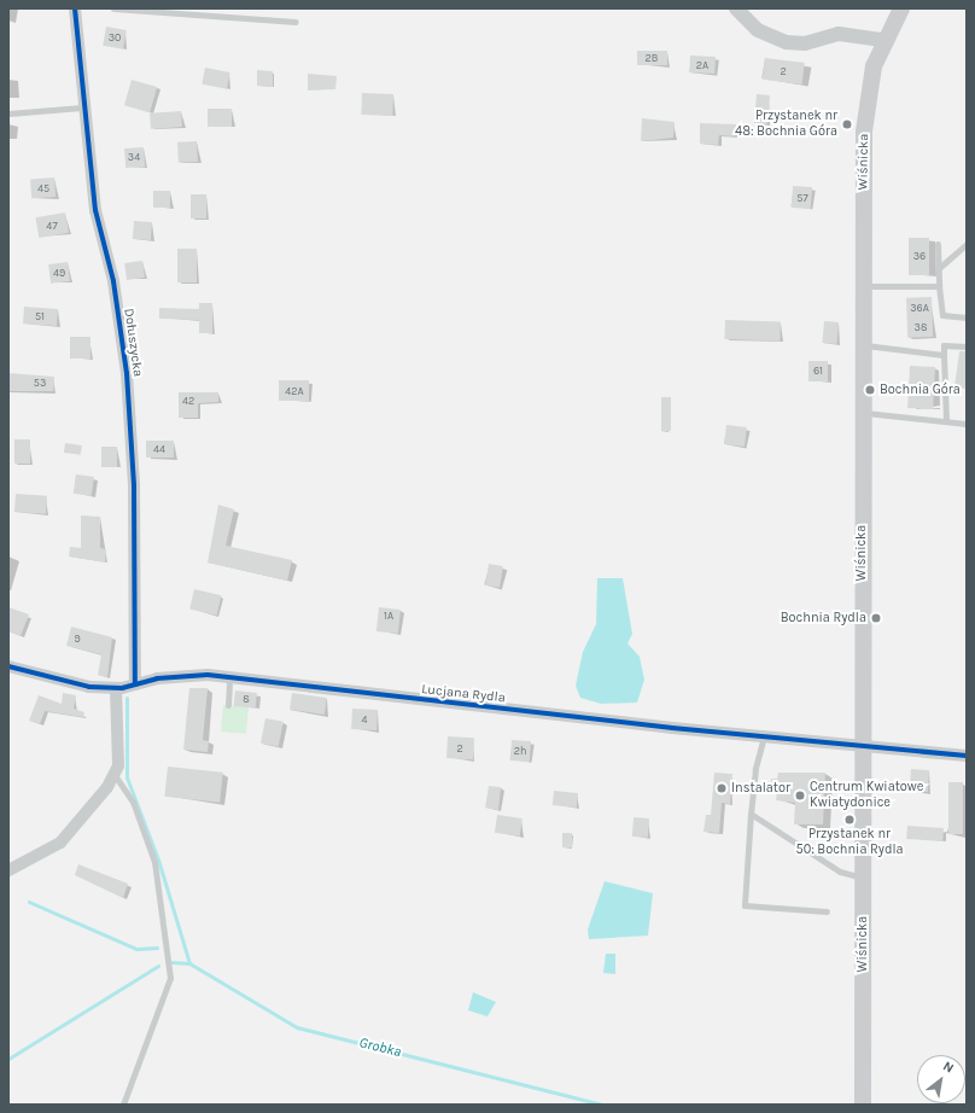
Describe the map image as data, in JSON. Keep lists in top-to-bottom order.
{
  "streets": {
    "main road": ["Wiśnicka"],
    "street": ["Dołuszycka", "Lucjana Rydla"]
  },
  "crossings": [
    ["Wiśnicka", "Lucjana Rydla"],
    ["Dołuszycka", "Lucjana Rydla"]
  ],
  "water": ["Grobka"],
  "places": [
    "Przystanek nr 48: Bochnia Góra",
    "Bochnia Góra",
    "Bochnia Rydla",
    "Instalator",
    "Centrum Kwiatowe Kwiatydonice",
    "Przystanek nr 50: Bochnia Rydla"
  ],
  "house_numbers": [
    "30",
    "2B",
    "2A",
    "2",
    "34",
    "45",
    "57",
    "47",
    "36",
    "49",
    "36A",
    "51",
    "38",
    "61",
    "53",
    "42A",
    "42",
    "44",
    "1A",
    "9",
    "8",
    "4",
    "2",
    "2h"
  ],
  "north": "top right"
}
